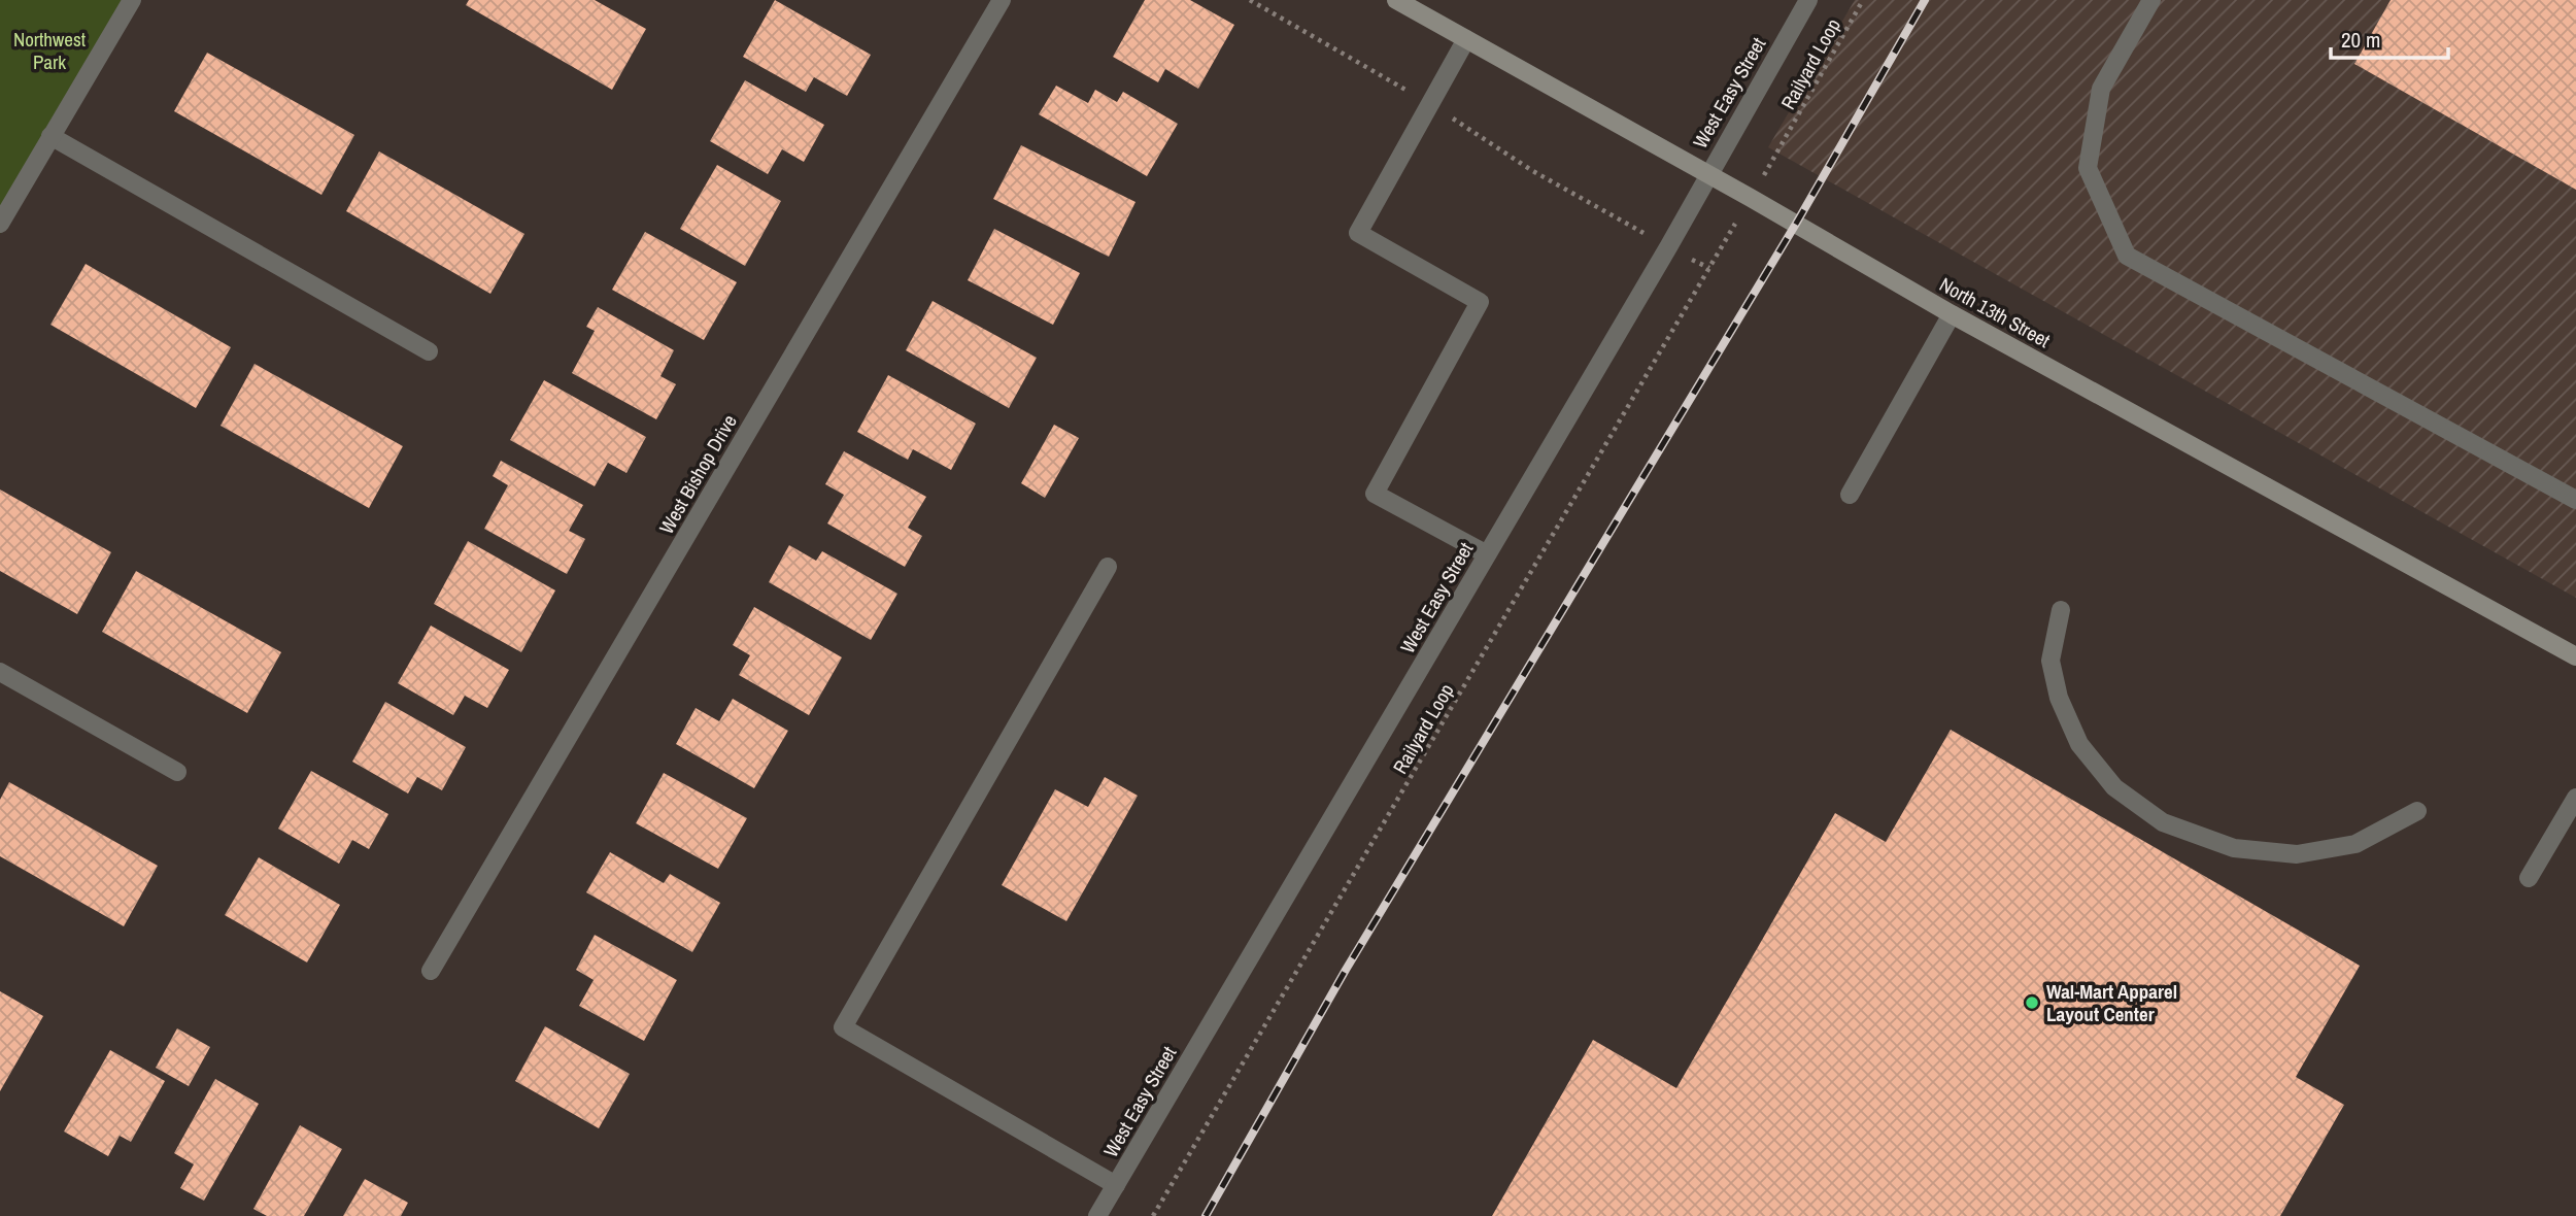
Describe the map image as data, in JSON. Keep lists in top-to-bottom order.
{
  "streets": {
    "main road": ["North 13th Street"],
    "street": ["West Easy Street", "West Bishop Drive"],
    "path": ["Railyard Loop"]
  },
  "crossings": [
    ["West Easy Street", "North 13th Street"]
  ],
  "parks": ["Northwest Park"],
  "places": ["Wal-Mart Apparel Layout Center"],
  "scale_bar": "20 m"
}
